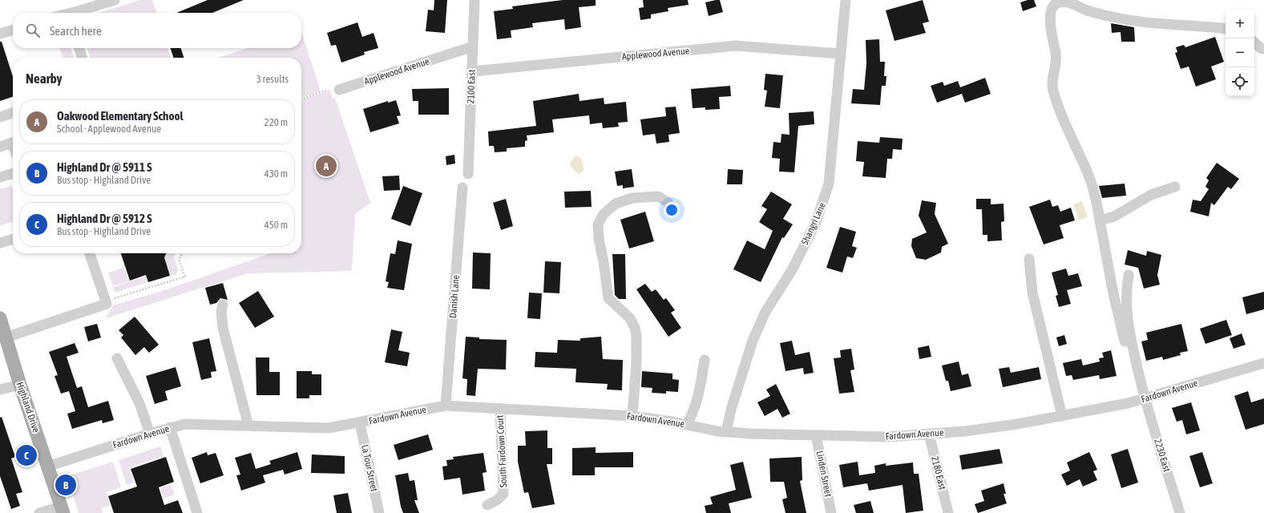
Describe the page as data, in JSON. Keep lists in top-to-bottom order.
{
  "streets": {
    "main road": ["Highland Drive"],
    "street": [
      "Applewood Avenue",
      "2100 East",
      "Shangri Lane",
      "Danish Lane",
      "Fardown Avenue",
      "South Fardown Court",
      "2230 East",
      "La Tour Street",
      "2180 East",
      "Linden Street"
    ]
  },
  "crossings": [
    ["Applewood Avenue", "2100 East"],
    ["Applewood Avenue", "Shangri Lane"],
    ["Shangri Lane", "Fardown Avenue"],
    ["Danish Lane", "Fardown Avenue"],
    ["Fardown Avenue", "Highland Drive"],
    ["Fardown Avenue", "South Fardown Court"],
    ["Fardown Avenue", "2230 East"],
    ["Fardown Avenue", "La Tour Street"],
    ["Fardown Avenue", "2180 East"],
    ["Fardown Avenue", "Linden Street"]
  ],
  "page": {
    "map_buttons": ["+", "−"],
    "search": "Search here",
    "heading": ["Nearby", "3 results"],
    "list": [
      {
        "mark": "A",
        "name": "Oakwood Elementary School",
        "note": "School · Applewood Avenue",
        "value": "220 m"
      },
      {
        "mark": "B",
        "name": "Highland Dr @ 5911 S",
        "note": "Bus stop · Highland Drive",
        "value": "430 m"
      },
      {
        "mark": "C",
        "name": "Highland Dr @ 5912 S",
        "note": "Bus stop · Highland Drive",
        "value": "450 m"
      }
    ],
    "pins": ["A", "C", "B"]
  }
}
